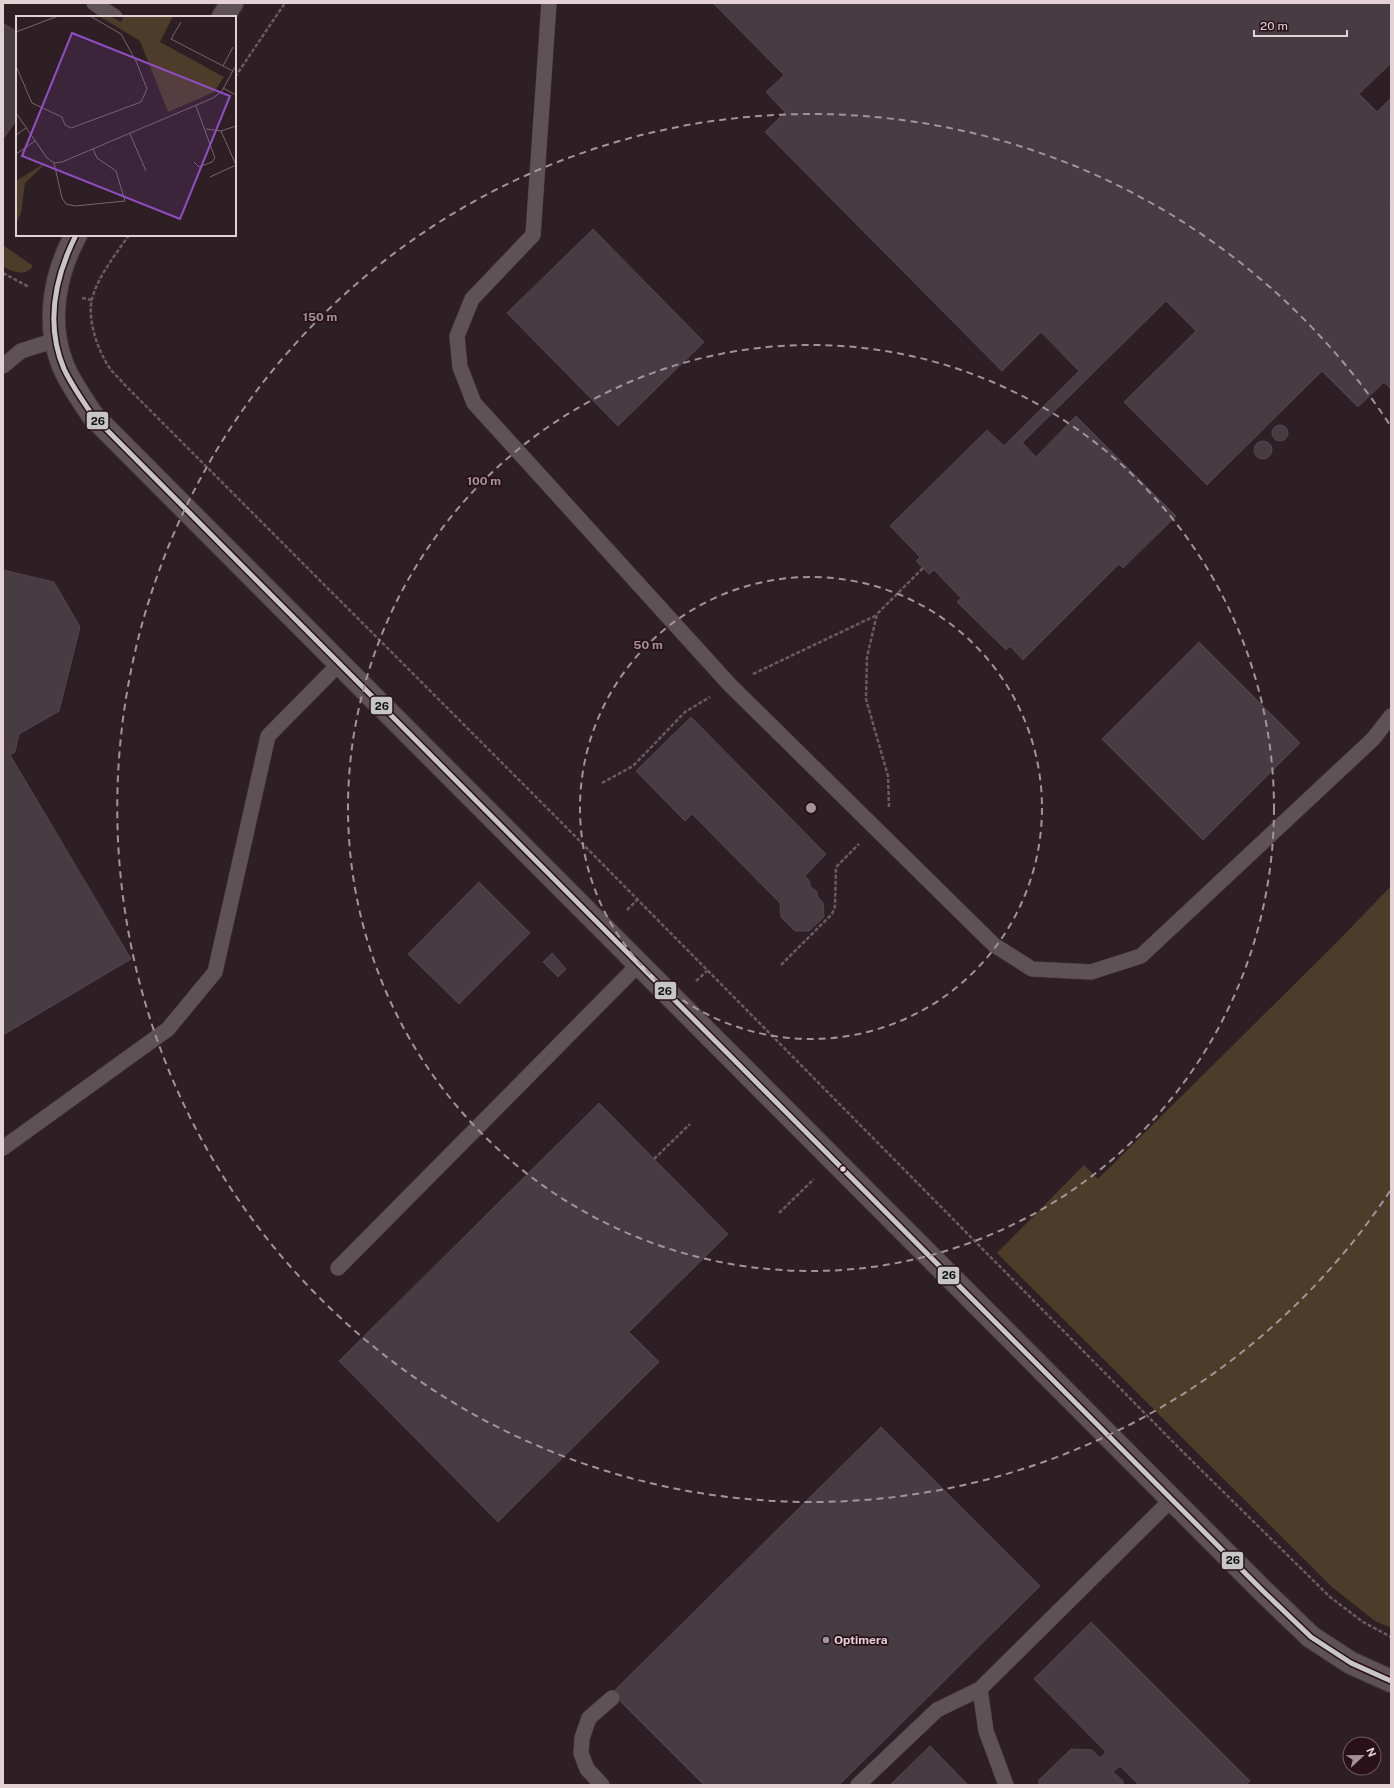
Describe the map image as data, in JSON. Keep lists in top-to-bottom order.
{
  "places": ["Optimera"],
  "lines": ["transit line 26"],
  "scale_bar": "20 m",
  "north": "right",
  "rings": ["150 m", "100 m", "50 m"]
}
